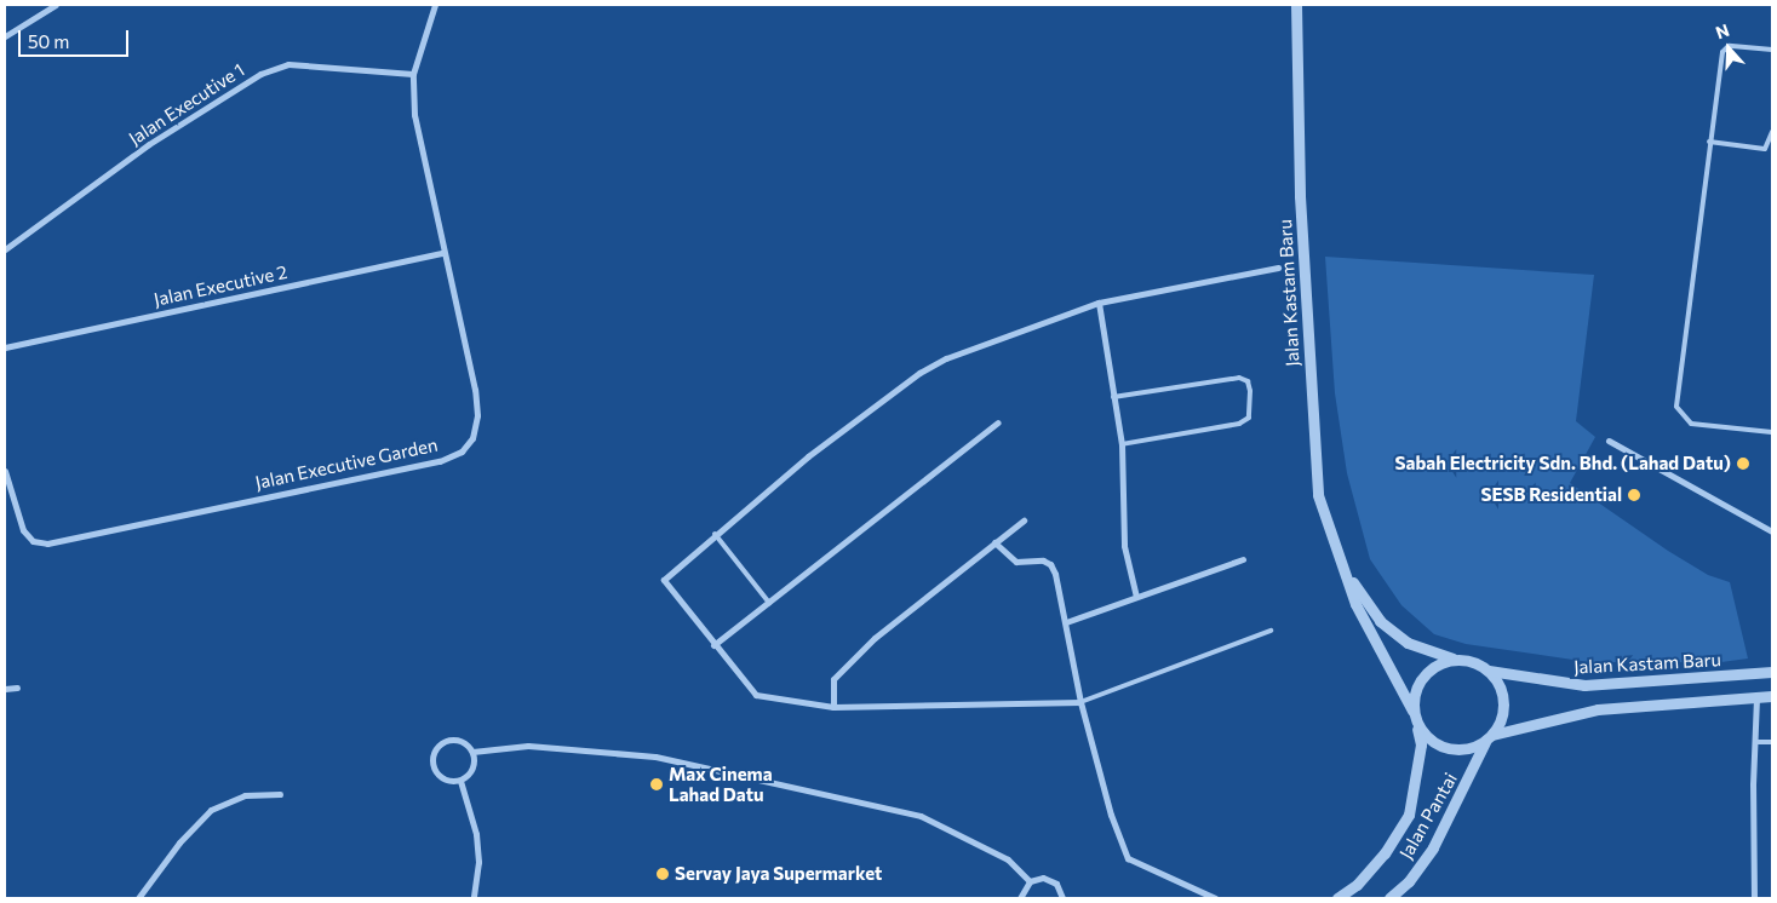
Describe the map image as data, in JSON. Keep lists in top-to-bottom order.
{
  "streets": {
    "street": [
      "Jalan Executive 1",
      "Jalan Executive 2",
      "Jalan Kastam Baru",
      "Jalan Executive Garden",
      "Jalan Pantai"
    ]
  },
  "crossings": [
    ["Jalan Executive 1", "Jalan Executive Garden"],
    ["Jalan Executive 2", "Jalan Executive Garden"],
    ["Jalan Kastam Baru", "Jalan Pantai"]
  ],
  "places": [
    "Sabah Electricity Sdn. Bhd. (Lahad Datu)",
    "SESB Residential",
    "Max Cinema Lahad Datu",
    "Servay Jaya Supermarket"
  ],
  "scale_bar": "50 m",
  "north": "top"
}
